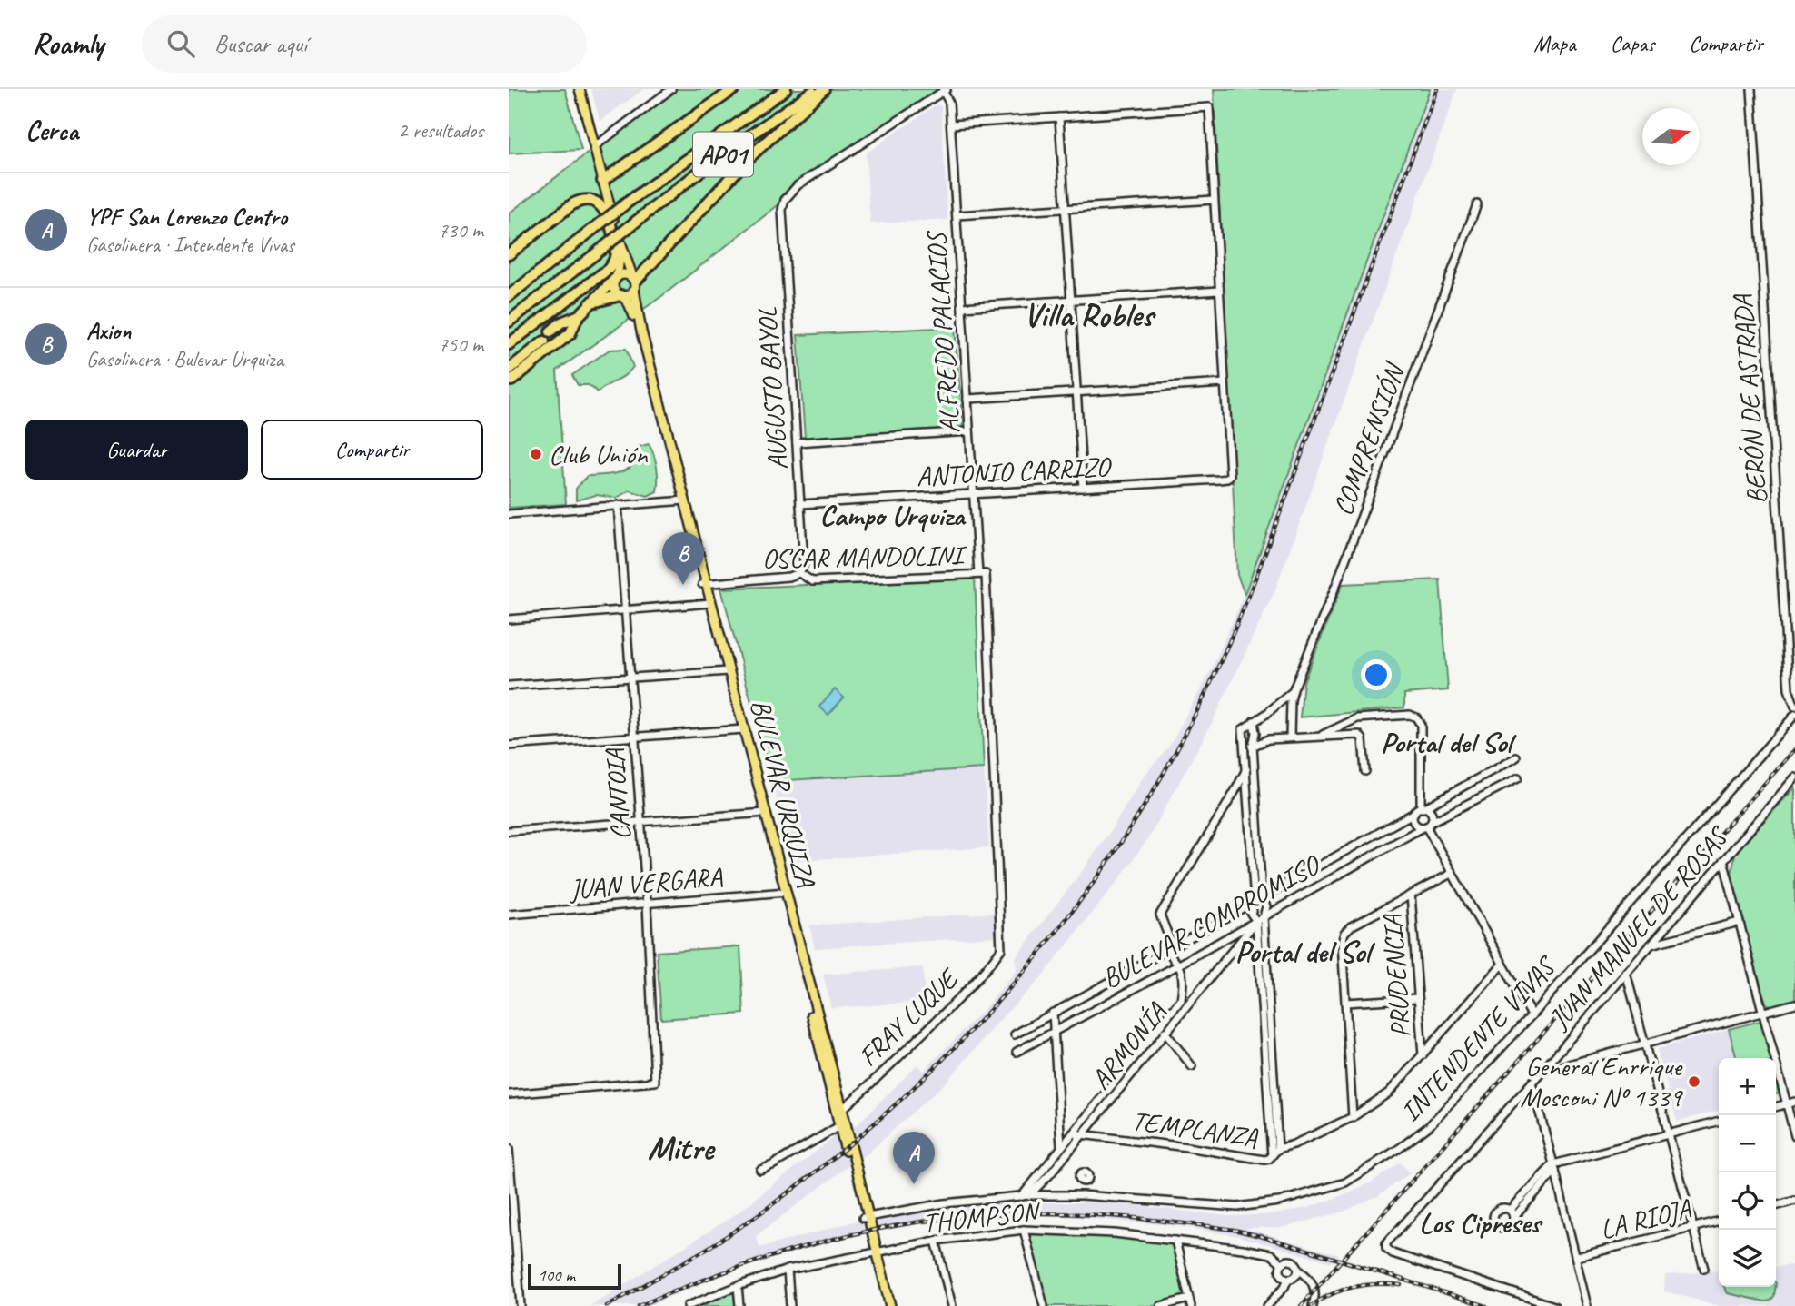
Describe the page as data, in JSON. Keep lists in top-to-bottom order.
{
  "streets": {
    "highway": ["AP01"],
    "main road": ["BULEVAR URQUIZA"],
    "street": [
      "ALFREDO PALACIOS",
      "AUGUSTO BAYOL",
      "BERÓN DE ASTRADA",
      "COMPRENSIÓN",
      "ANTONIO CARRIZO",
      "OSCAR MANDOLINI",
      "CANTOIA",
      "JUAN VERGARA",
      "BULEVAR COMPROMISO",
      "JUAN MANUEL DE ROSAS",
      "PRUDENCIA",
      "FRAY LUQUE",
      "INTENDENTE VIVAS",
      "ARMONÍA",
      "TEMPLANZA",
      "THOMPSON",
      "LA RIOJA"
    ]
  },
  "crossings": [
    ["ALFREDO PALACIOS", "AUGUSTO BAYOL"],
    ["ALFREDO PALACIOS", "ANTONIO CARRIZO"],
    ["ALFREDO PALACIOS", "OSCAR MANDOLINI"],
    ["ALFREDO PALACIOS", "FRAY LUQUE"],
    ["AUGUSTO BAYOL", "ANTONIO CARRIZO"],
    ["AUGUSTO BAYOL", "OSCAR MANDOLINI"],
    ["OSCAR MANDOLINI", "BULEVAR URQUIZA"],
    ["BULEVAR URQUIZA", "JUAN VERGARA"],
    ["BULEVAR URQUIZA", "FRAY LUQUE"],
    ["BULEVAR URQUIZA", "INTENDENTE VIVAS"],
    ["BULEVAR URQUIZA", "THOMPSON"],
    ["CANTOIA", "JUAN VERGARA"],
    ["BULEVAR COMPROMISO", "ARMONÍA"],
    ["INTENDENTE VIVAS", "ARMONÍA"],
    ["ARMONÍA", "TEMPLANZA"]
  ],
  "districts": [
    "Villa Robles",
    "Campo Urquiza",
    "Portal del Sol",
    "Portal del Sol",
    "Mitre",
    "Los Cipreses"
  ],
  "places": ["Club Unión", "General Enrrique Mosconi Nº 1339"],
  "scale_bar": "100 m",
  "north": "right",
  "page": {
    "header": "Roamly",
    "search": "Buscar aquí",
    "nav": ["Mapa", "Capas", "Compartir"],
    "heading": ["Cerca", "2 resultados"],
    "list": [
      {
        "mark": "A",
        "name": "YPF San Lorenzo Centro",
        "note": "Gasolinera · Intendente Vivas",
        "value": "730 m"
      },
      {
        "mark": "B",
        "name": "Axion",
        "note": "Gasolinera · Bulevar Urquiza",
        "value": "750 m"
      }
    ],
    "buttons": ["Guardar", "Compartir"],
    "pins": ["B", "A"],
    "map_buttons": ["+", "−"],
    "scale": "100 m"
  }
}
